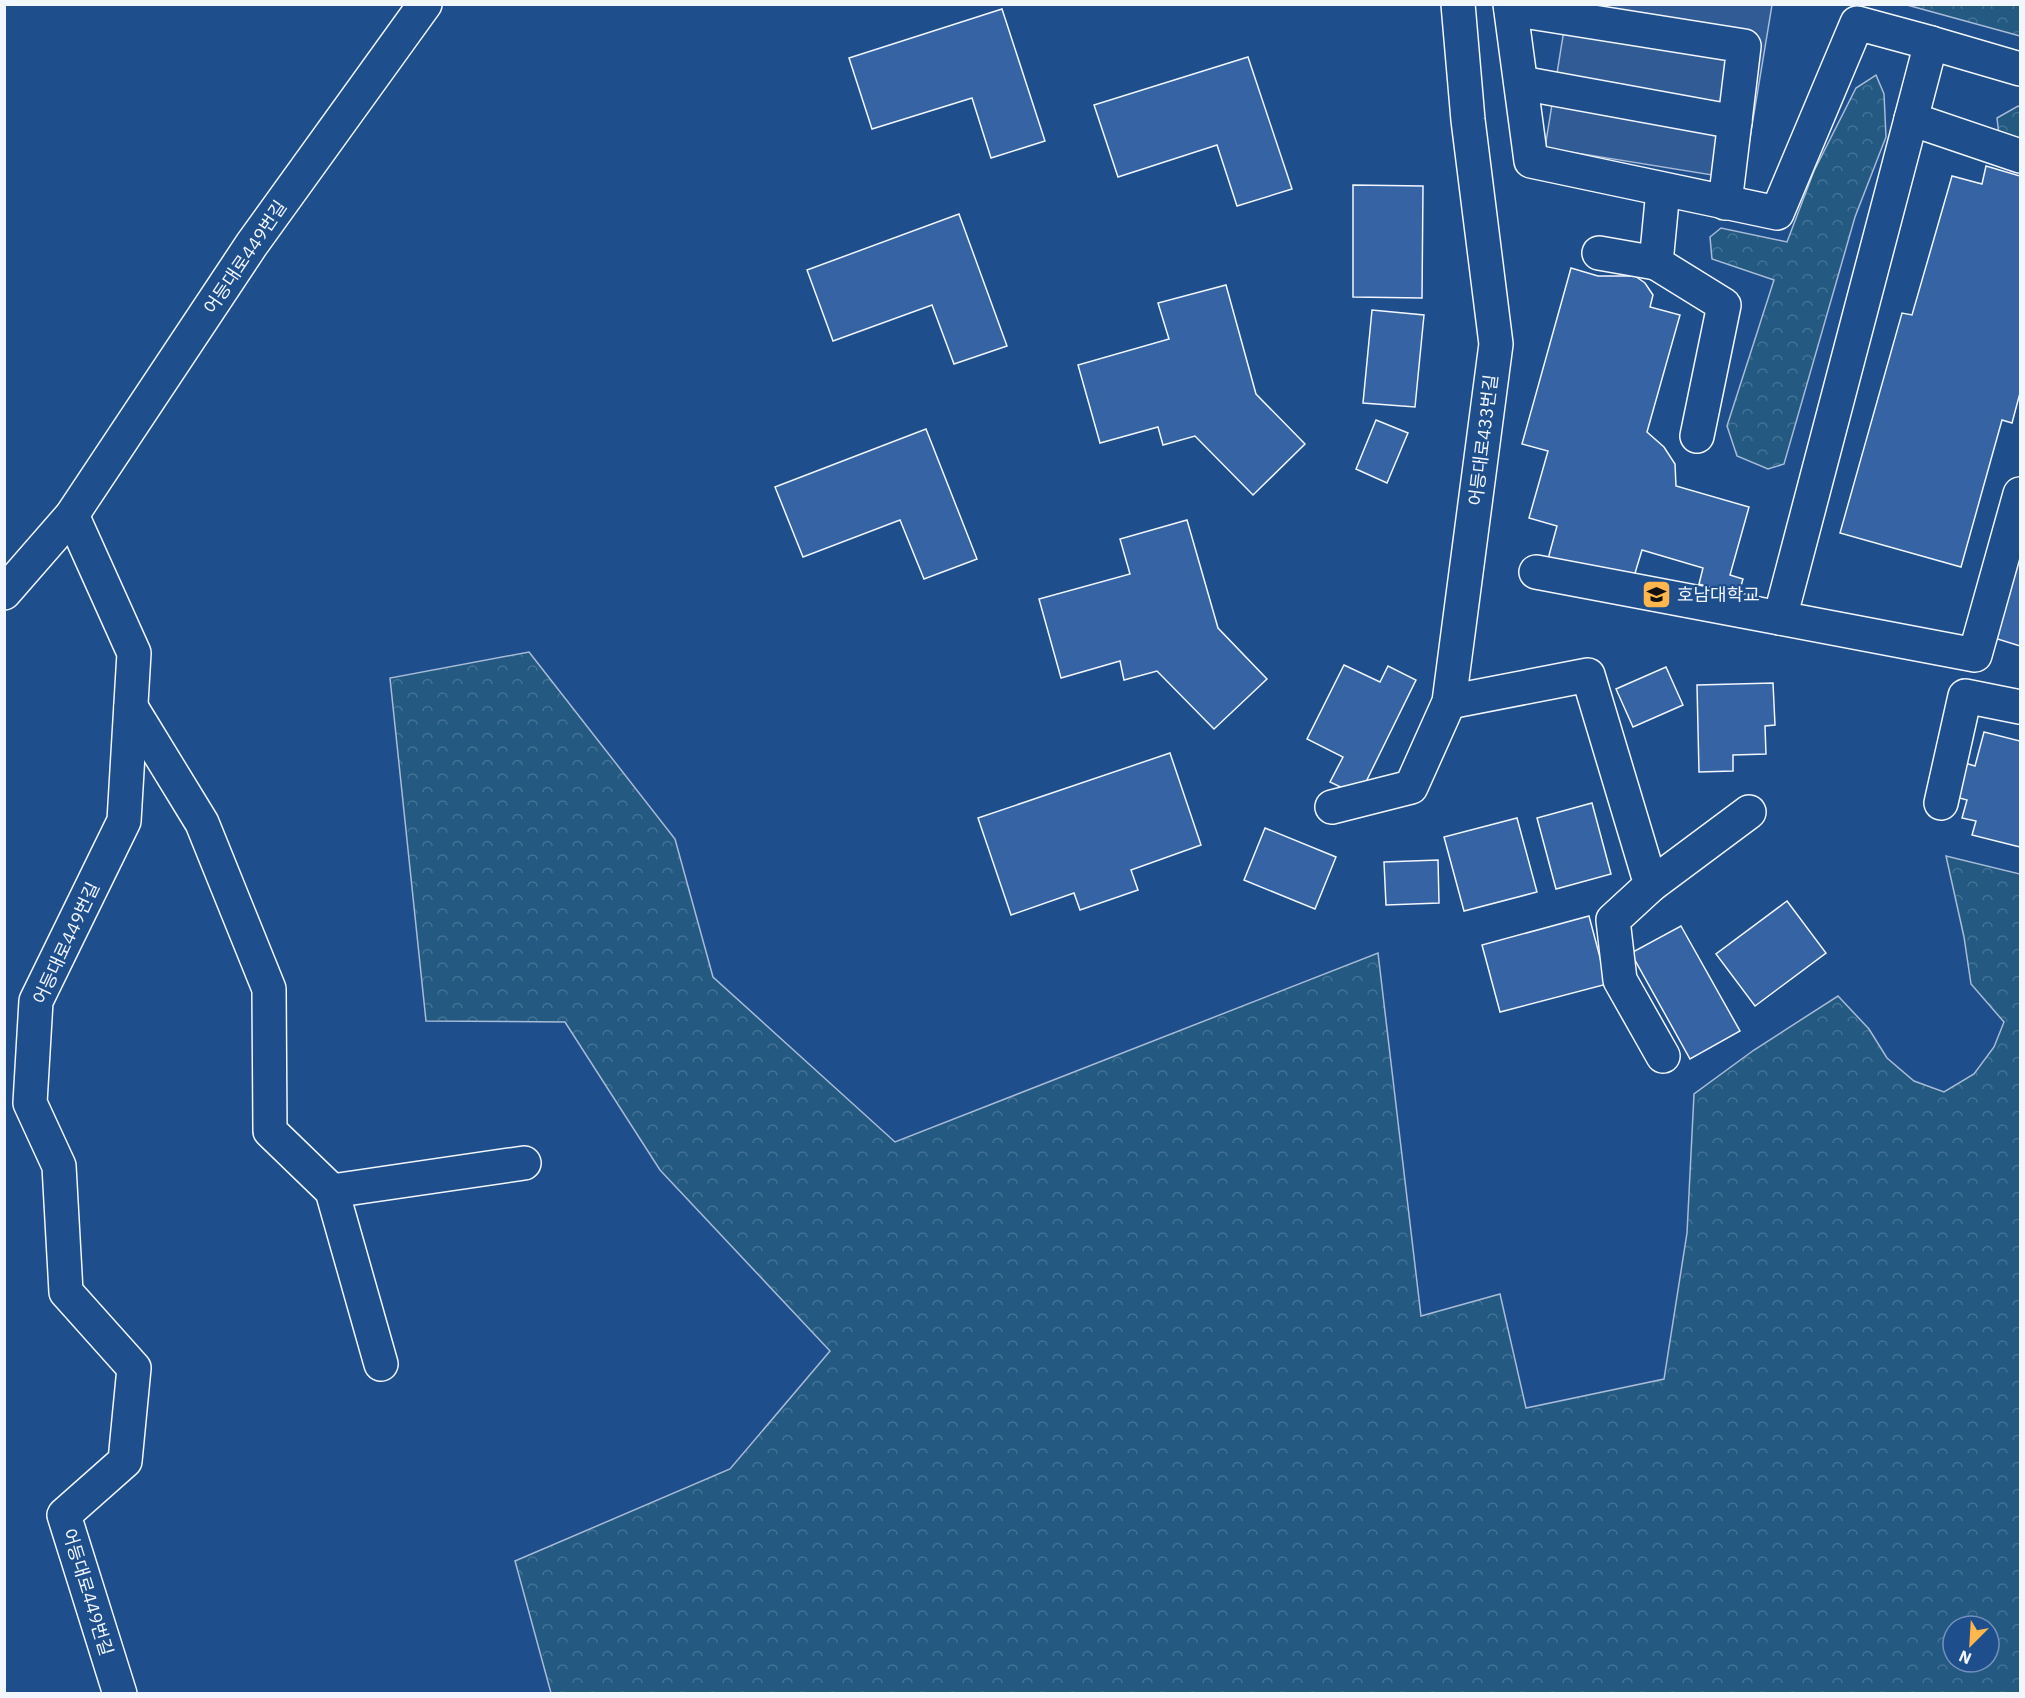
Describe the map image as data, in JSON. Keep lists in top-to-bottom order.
{
  "streets": {
    "street": ["어등대로449번길", "어등대로433번길"]
  },
  "places": {
    "school or university": ["호남대학교"]
  },
  "north": "bottom left"
}
